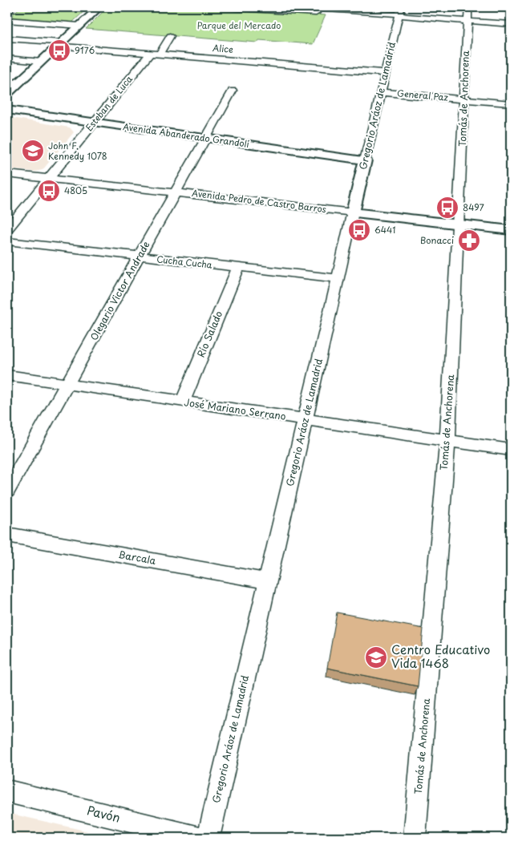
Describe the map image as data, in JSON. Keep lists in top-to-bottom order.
{
  "streets": {
    "street": [
      "Alice",
      "General Paz",
      "Tomás de Anchorena",
      "Esteban de Luca",
      "Gregorio Aráoz de Lamadrid",
      "Avenida Abanderado Grandoli",
      "Avenida Pedro de Castro Barros",
      "Cucha Cucha",
      "Olegario Victor Andrade",
      "Río Salado",
      "José Mariano Serrano",
      "Barcala",
      "Pavón"
    ]
  },
  "crossings": [
    ["Alice", "Esteban de Luca"],
    ["Alice", "Gregorio Aráoz de Lamadrid"],
    ["General Paz", "Tomás de Anchorena"],
    ["General Paz", "Gregorio Aráoz de Lamadrid"],
    ["Tomás de Anchorena", "Avenida Pedro de Castro Barros"],
    ["Tomás de Anchorena", "José Mariano Serrano"],
    ["Esteban de Luca", "Avenida Abanderado Grandoli"],
    ["Esteban de Luca", "Avenida Pedro de Castro Barros"],
    ["Gregorio Aráoz de Lamadrid", "Avenida Abanderado Grandoli"],
    ["Gregorio Aráoz de Lamadrid", "Avenida Pedro de Castro Barros"],
    ["Gregorio Aráoz de Lamadrid", "Cucha Cucha"],
    ["Gregorio Aráoz de Lamadrid", "José Mariano Serrano"],
    ["Gregorio Aráoz de Lamadrid", "Barcala"],
    ["Avenida Abanderado Grandoli", "Olegario Victor Andrade"],
    ["Avenida Pedro de Castro Barros", "Olegario Victor Andrade"],
    ["Cucha Cucha", "Olegario Victor Andrade"],
    ["Cucha Cucha", "Río Salado"],
    ["Olegario Victor Andrade", "José Mariano Serrano"],
    ["Río Salado", "José Mariano Serrano"]
  ],
  "parks": ["Parque del Mercado"],
  "places": {
    "bus stop": [
      "9176",
      "4805",
      "8497",
      "6441"
    ],
    "school or university": ["John F. Kennedy 1078", "Centro Educativo Vida 1468"],
    "pharmacy": ["Bonacci"]
  }
}
